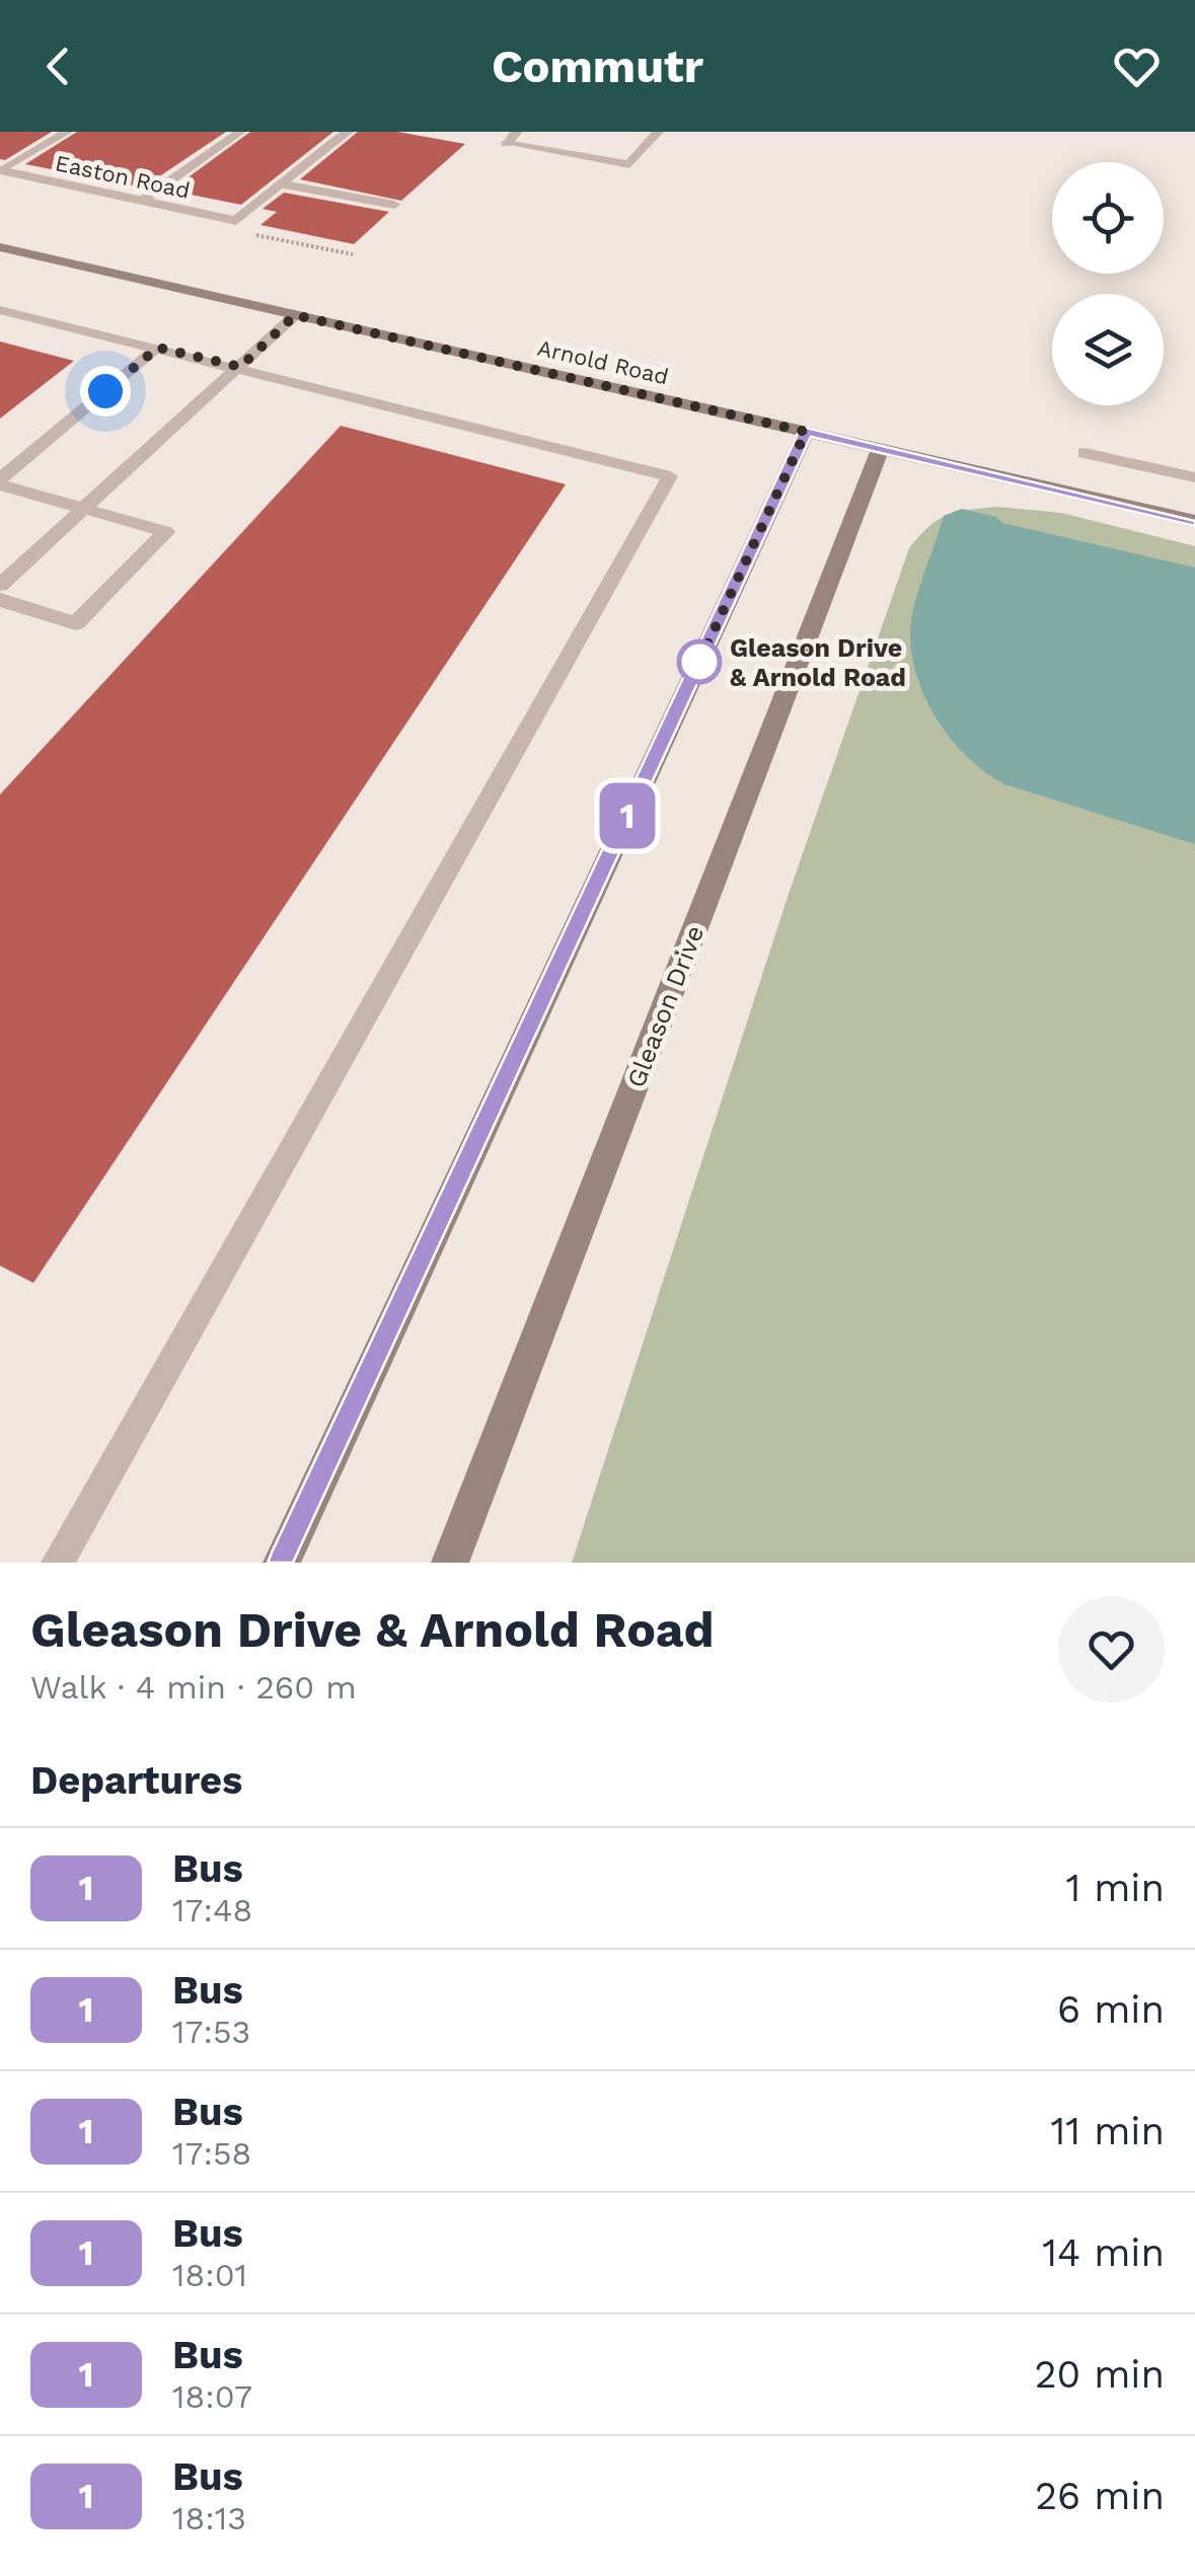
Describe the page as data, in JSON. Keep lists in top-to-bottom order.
{
  "streets": {
    "main road": ["Arnold Road", "Gleason Drive"],
    "street": ["Easton Road"]
  },
  "crossings": [
    ["Arnold Road", "Gleason Drive"]
  ],
  "places": ["Gleason Drive & Arnold Road"],
  "lines": ["bus line 1"],
  "page": {
    "header": "Commutr",
    "on_map": "1",
    "heading": [
      ["Gleason Drive & Arnold Road", "Walk · 4 min · 260 m"],
      "Departures"
    ],
    "list": [
      {
        "mark": "1",
        "name": "Bus",
        "note": "17:48",
        "value": "1 min"
      },
      {
        "mark": "1",
        "name": "Bus",
        "note": "17:53",
        "value": "6 min"
      },
      {
        "mark": "1",
        "name": "Bus",
        "note": "17:58",
        "value": "11 min"
      },
      {
        "mark": "1",
        "name": "Bus",
        "note": "18:01",
        "value": "14 min"
      },
      {
        "mark": "1",
        "name": "Bus",
        "note": "18:07",
        "value": "20 min"
      },
      {
        "mark": "1",
        "name": "Bus",
        "note": "18:13",
        "value": "26 min"
      }
    ]
  }
}
